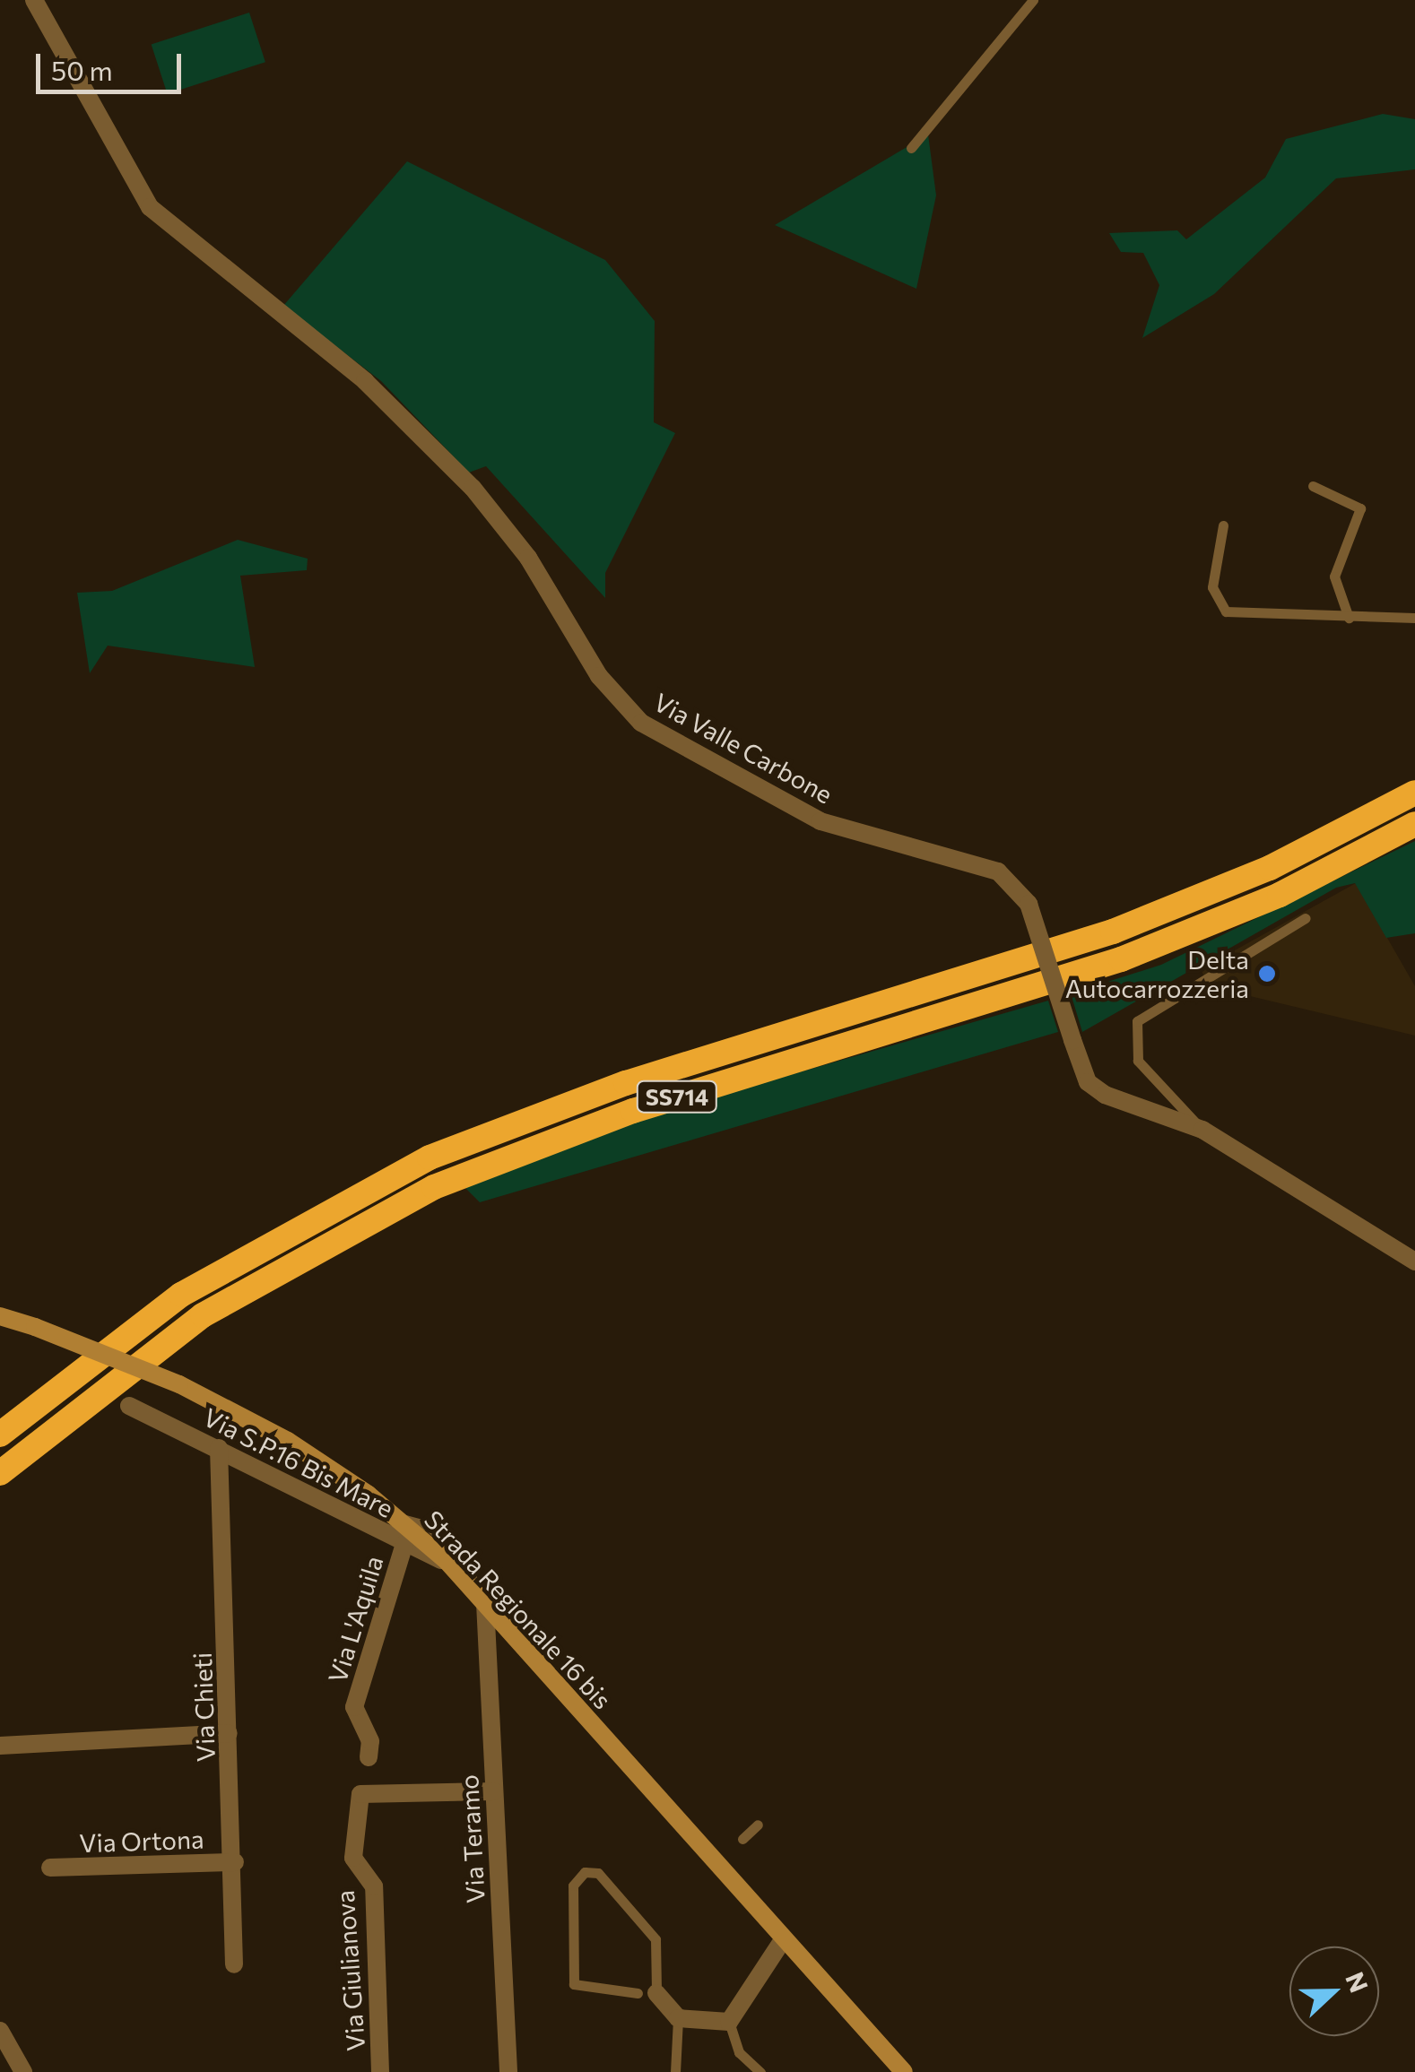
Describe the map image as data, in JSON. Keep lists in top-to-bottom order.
{
  "streets": {
    "highway": ["SS714"],
    "main road": ["Strada Regionale 16 bis"],
    "street": [
      "Via Valle Carbone",
      "Via S.P.16 Bis Mare",
      "Via L'Aquila",
      "Via Chieti",
      "Via Teramo",
      "Via Ortona",
      "Via Giulianova"
    ]
  },
  "crossings": [
    ["Via S.P.16 Bis Mare", "Strada Regionale 16 bis"],
    ["Via S.P.16 Bis Mare", "Via L'Aquila"],
    ["Via S.P.16 Bis Mare", "Via Chieti"],
    ["Strada Regionale 16 bis", "Via Teramo"],
    ["Via Chieti", "Via Ortona"],
    ["Via Teramo", "Via Giulianova"]
  ],
  "places": ["Delta Autocarrozzeria"],
  "scale_bar": "50 m",
  "north": "right"
}
